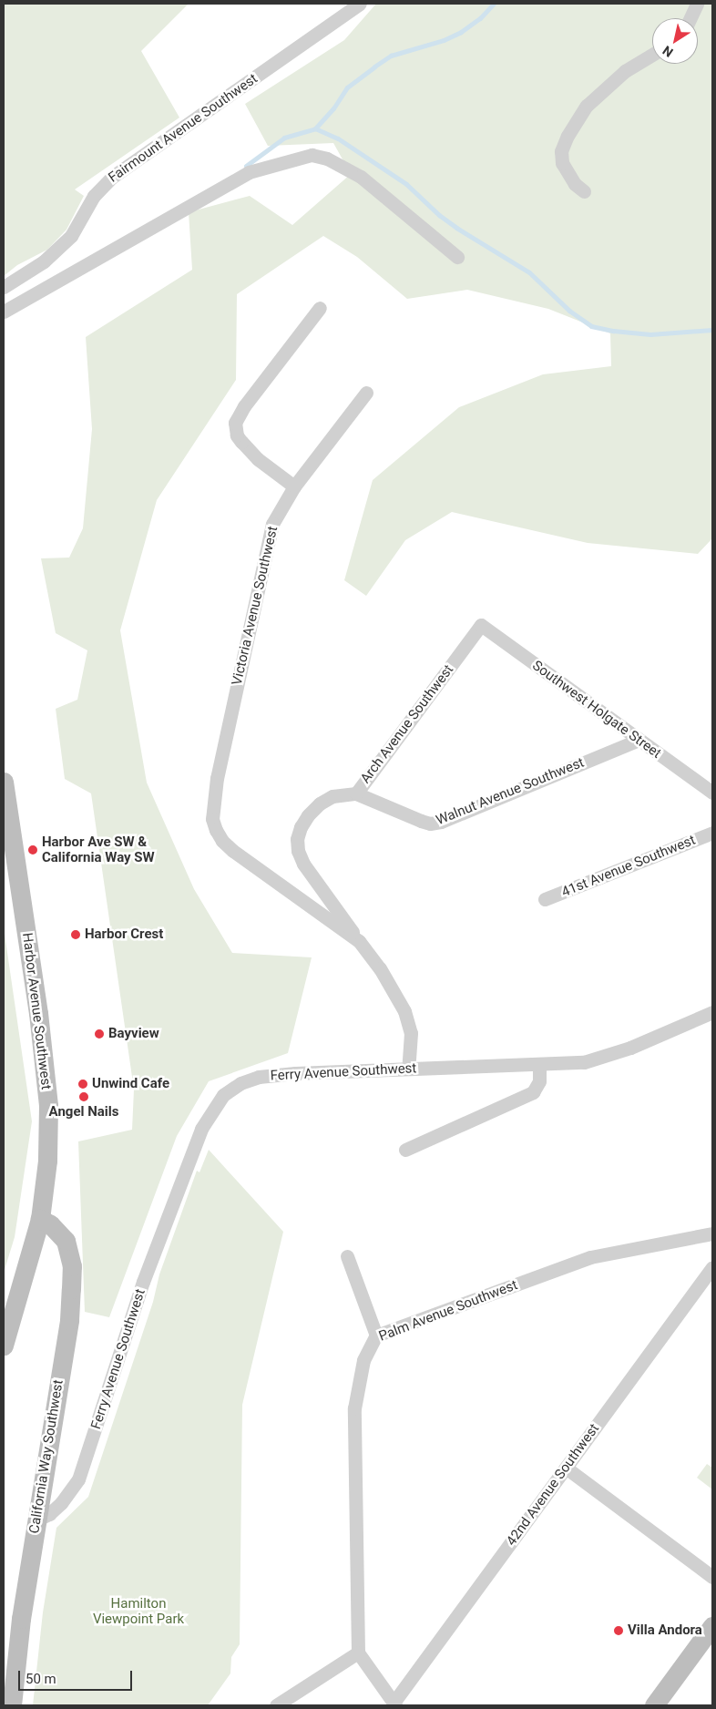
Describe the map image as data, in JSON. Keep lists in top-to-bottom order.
{
  "streets": {
    "main road": ["Harbor Avenue Southwest", "California Way Southwest"],
    "street": [
      "Fairmount Avenue Southwest",
      "Victoria Avenue Southwest",
      "Southwest Holgate Street",
      "Arch Avenue Southwest",
      "Walnut Avenue Southwest",
      "41st Avenue Southwest",
      "Ferry Avenue Southwest",
      "Palm Avenue Southwest",
      "42nd Avenue Southwest"
    ]
  },
  "crossings": [
    ["Victoria Avenue Southwest", "Arch Avenue Southwest"],
    ["Southwest Holgate Street", "Arch Avenue Southwest"],
    ["Southwest Holgate Street", "Walnut Avenue Southwest"],
    ["Arch Avenue Southwest", "Walnut Avenue Southwest"],
    ["Harbor Avenue Southwest", "California Way Southwest"],
    ["Ferry Avenue Southwest", "California Way Southwest"]
  ],
  "parks": ["Hamilton Viewpoint Park"],
  "places": [
    "Harbor Ave SW & California Way SW",
    "Harbor Crest",
    "Bayview",
    "Unwind Cafe",
    "Angel Nails",
    "Villa Andora"
  ],
  "scale_bar": "50 m",
  "north": "bottom left"
}
